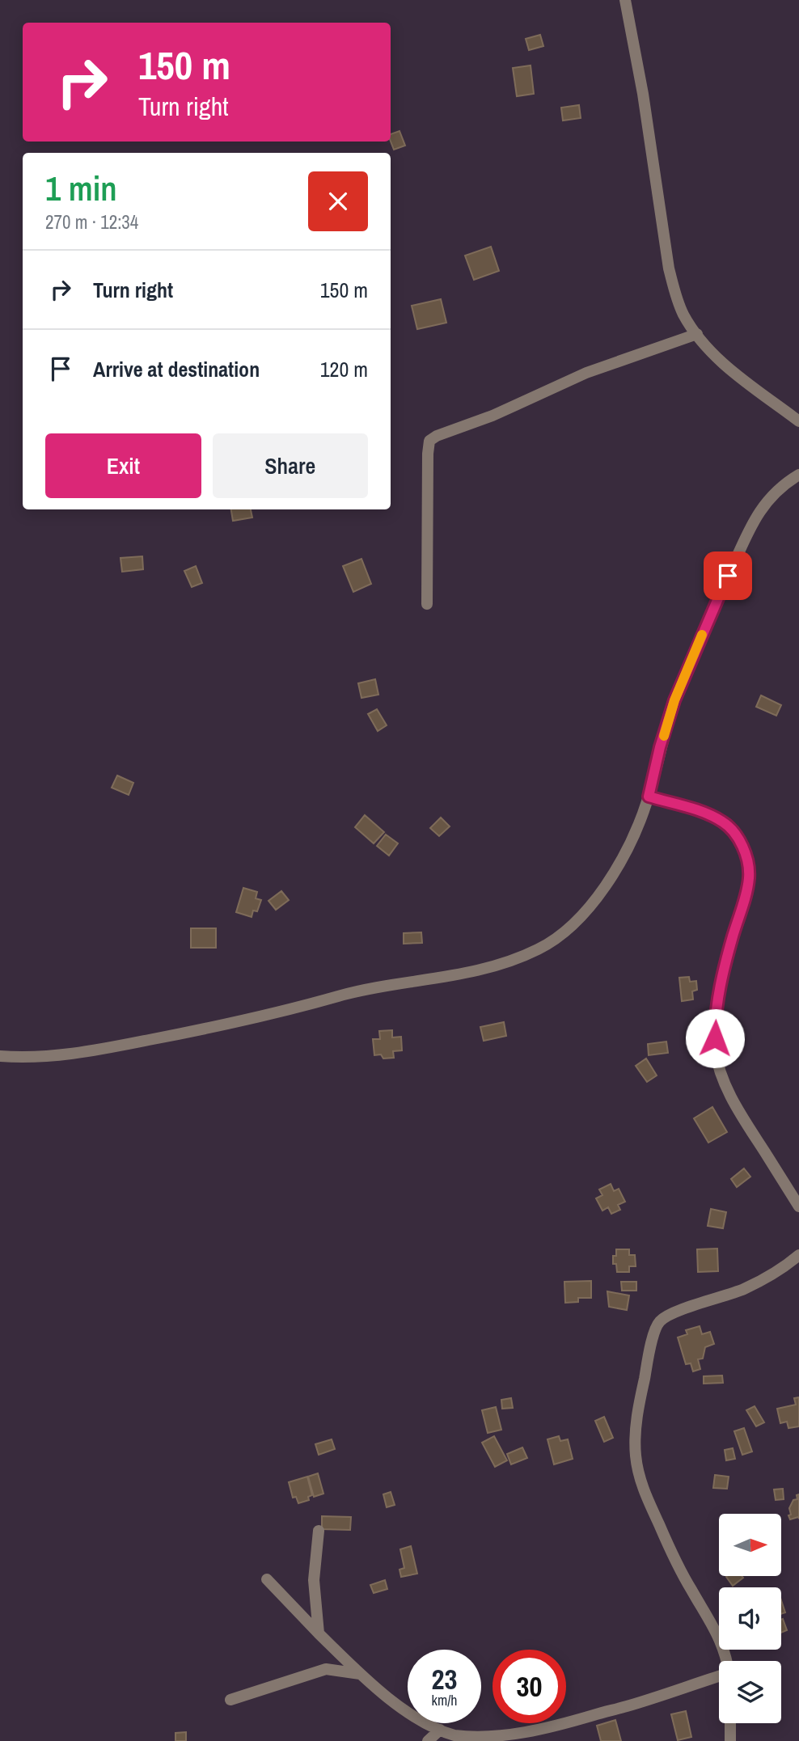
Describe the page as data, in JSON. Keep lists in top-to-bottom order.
{
  "north": "right",
  "page": {
    "turn": ["150 m", "Turn right"],
    "heading": ["1 min", "270 m · 12:34"],
    "list": [
      {
        "name": "Turn right",
        "value": "150 m"
      },
      {
        "name": "Arrive at destination",
        "value": "120 m"
      }
    ],
    "buttons": ["Exit", "Share"],
    "speed": "23 km/h",
    "limit": "30"
  }
}
